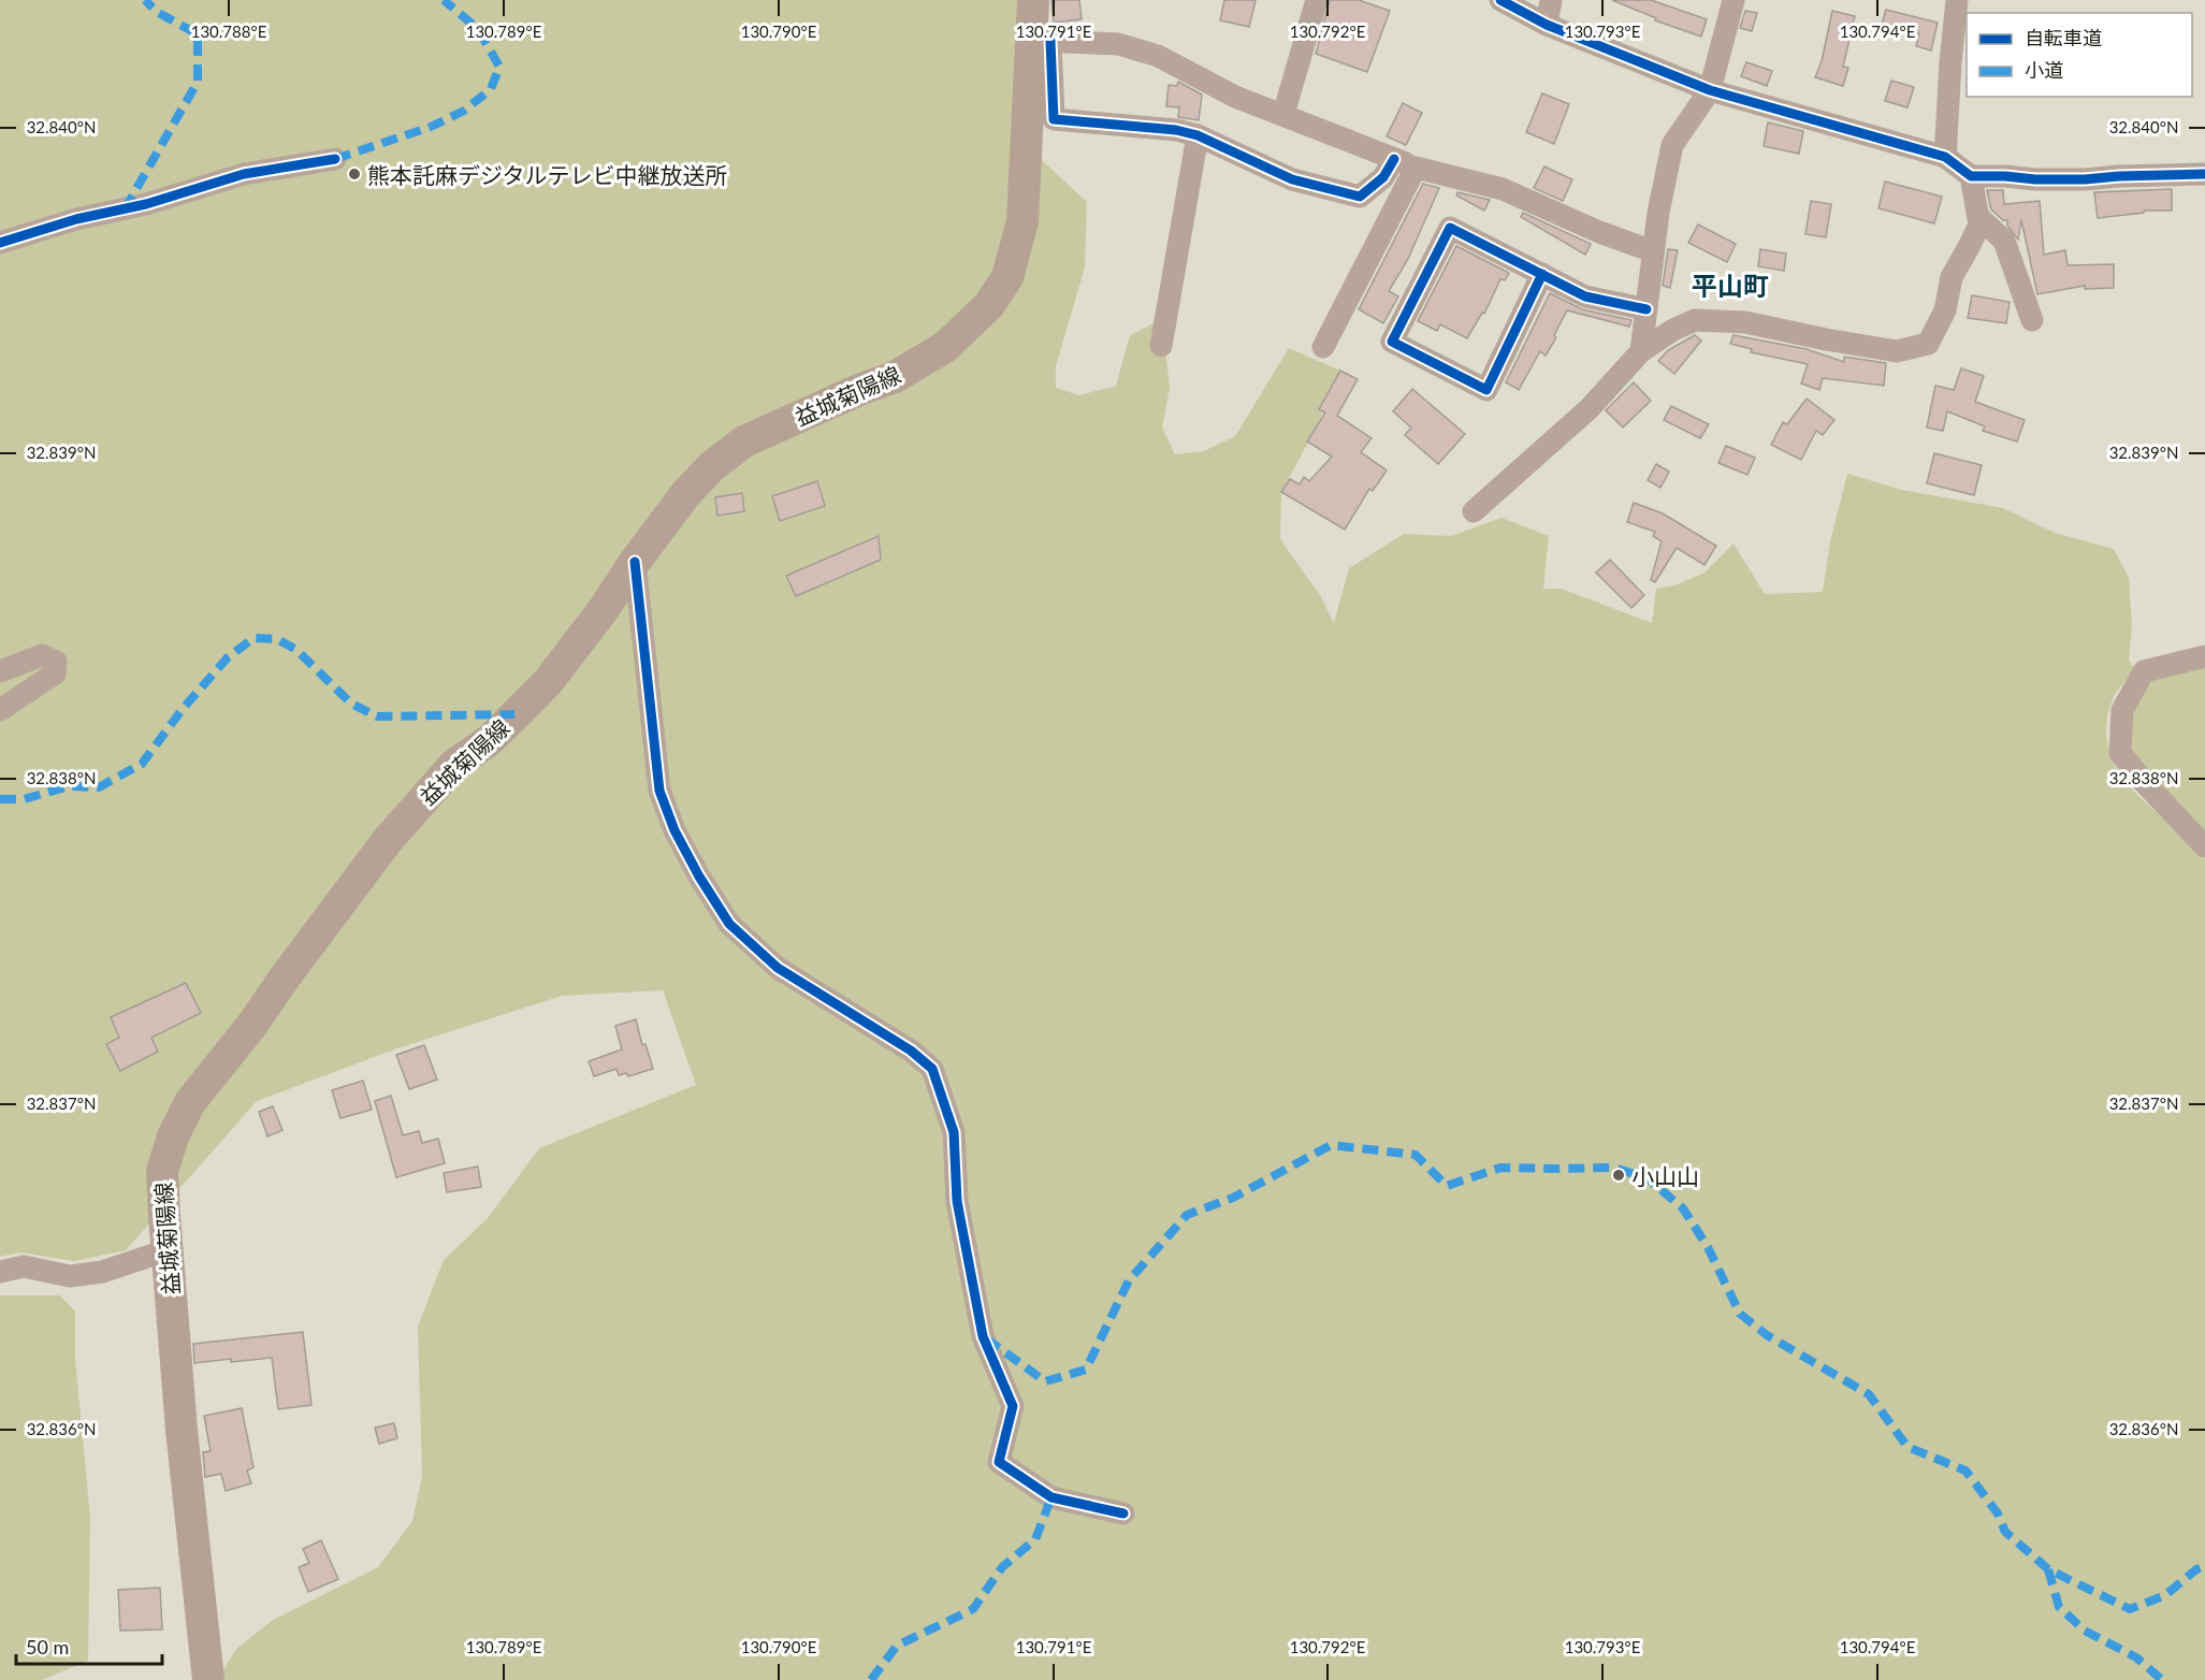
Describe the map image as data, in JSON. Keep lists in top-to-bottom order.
{
  "streets": {
    "main road": ["益城菊陽線"]
  },
  "districts": ["平山町"],
  "places": ["熊本託麻デジタルテレビ中継放送所", "小山山"],
  "legend": ["自転車道", "小道"],
  "scale_bar": "50 m",
  "coordinates": [
    "130.788°E",
    "130.789°E",
    "130.790°E",
    "130.791°E",
    "130.792°E",
    "130.793°E",
    "130.794°E",
    "32.840°N",
    "32.839°N",
    "32.838°N",
    "32.837°N",
    "32.836°N"
  ]
}
